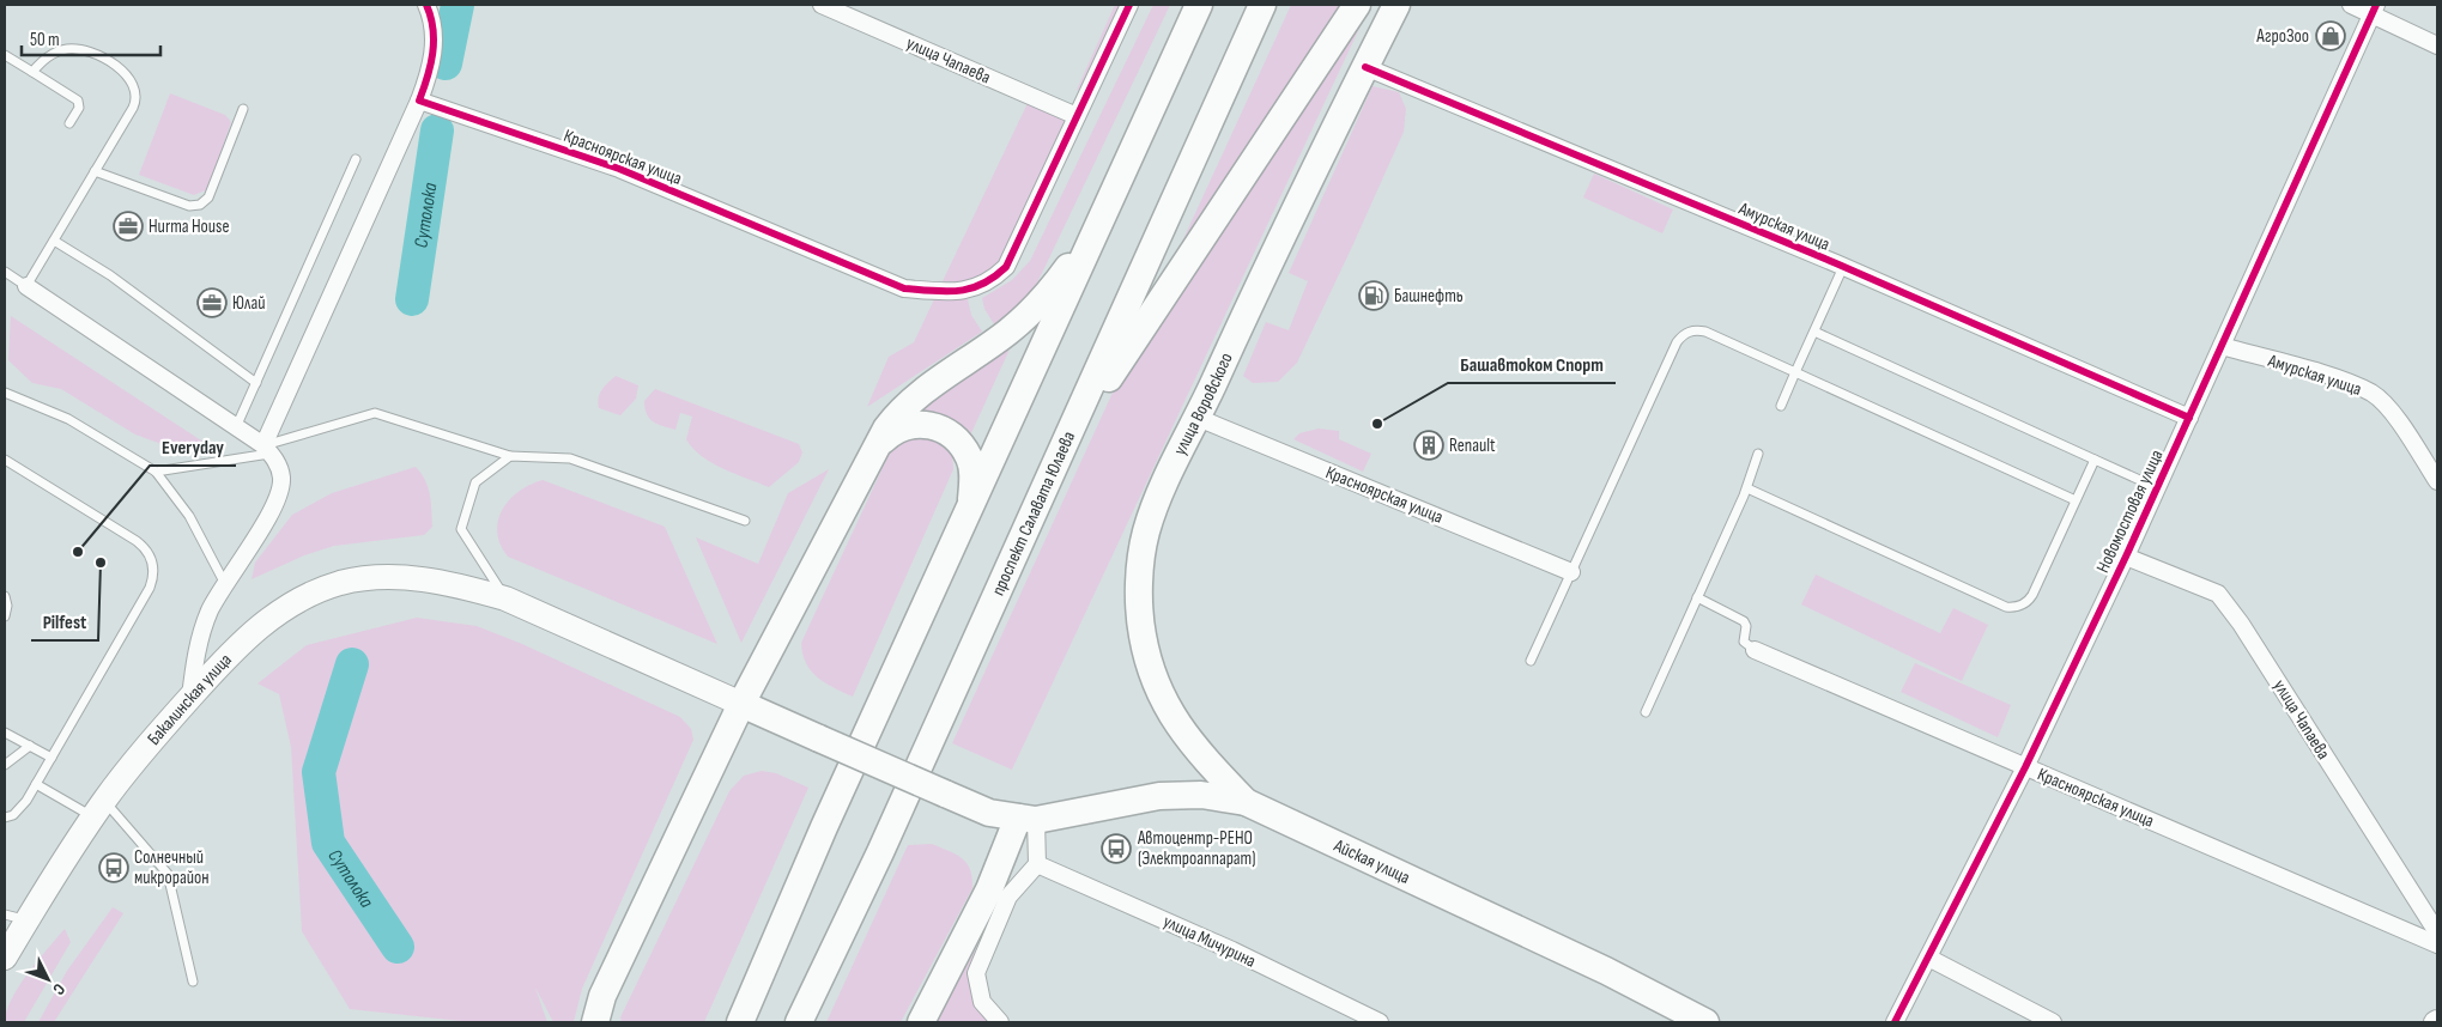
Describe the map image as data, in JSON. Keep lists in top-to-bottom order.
{
  "streets": {
    "main road": [
      "улица Воровского",
      "проспект Салавата Юлаева",
      "Бакалинская улица",
      "Айская улица"
    ],
    "street": [
      "улица Чапаева",
      "Красноярская улица",
      "Амурская улица",
      "Новомостовая улица",
      "улица Мичурина"
    ]
  },
  "crossings": [
    ["улица Чапаева", "Красноярская улица"],
    ["улица Чапаева", "Новомостовая улица"],
    ["Красноярская улица", "улица Воровского"],
    ["Красноярская улица", "Новомостовая улица"],
    ["Амурская улица", "улица Воровского"],
    ["Амурская улица", "Новомостовая улица"],
    ["улица Воровского", "Айская улица"]
  ],
  "water": ["Сутолока"],
  "places": {
    "shop": ["АгроЗоо"],
    "office": ["Hurma House", "Юлай"],
    "fuel station": ["Башнефть"],
    "other": ["Башавтоком Спорт", "Everyday", "Pilfest"],
    "building": ["Renault"],
    "bus stop": ["Автоцентр-РЕНО (Электроаппарат)", "Солнечный микрорайон"]
  },
  "scale_bar": "50 m",
  "north": "bottom right"
}
